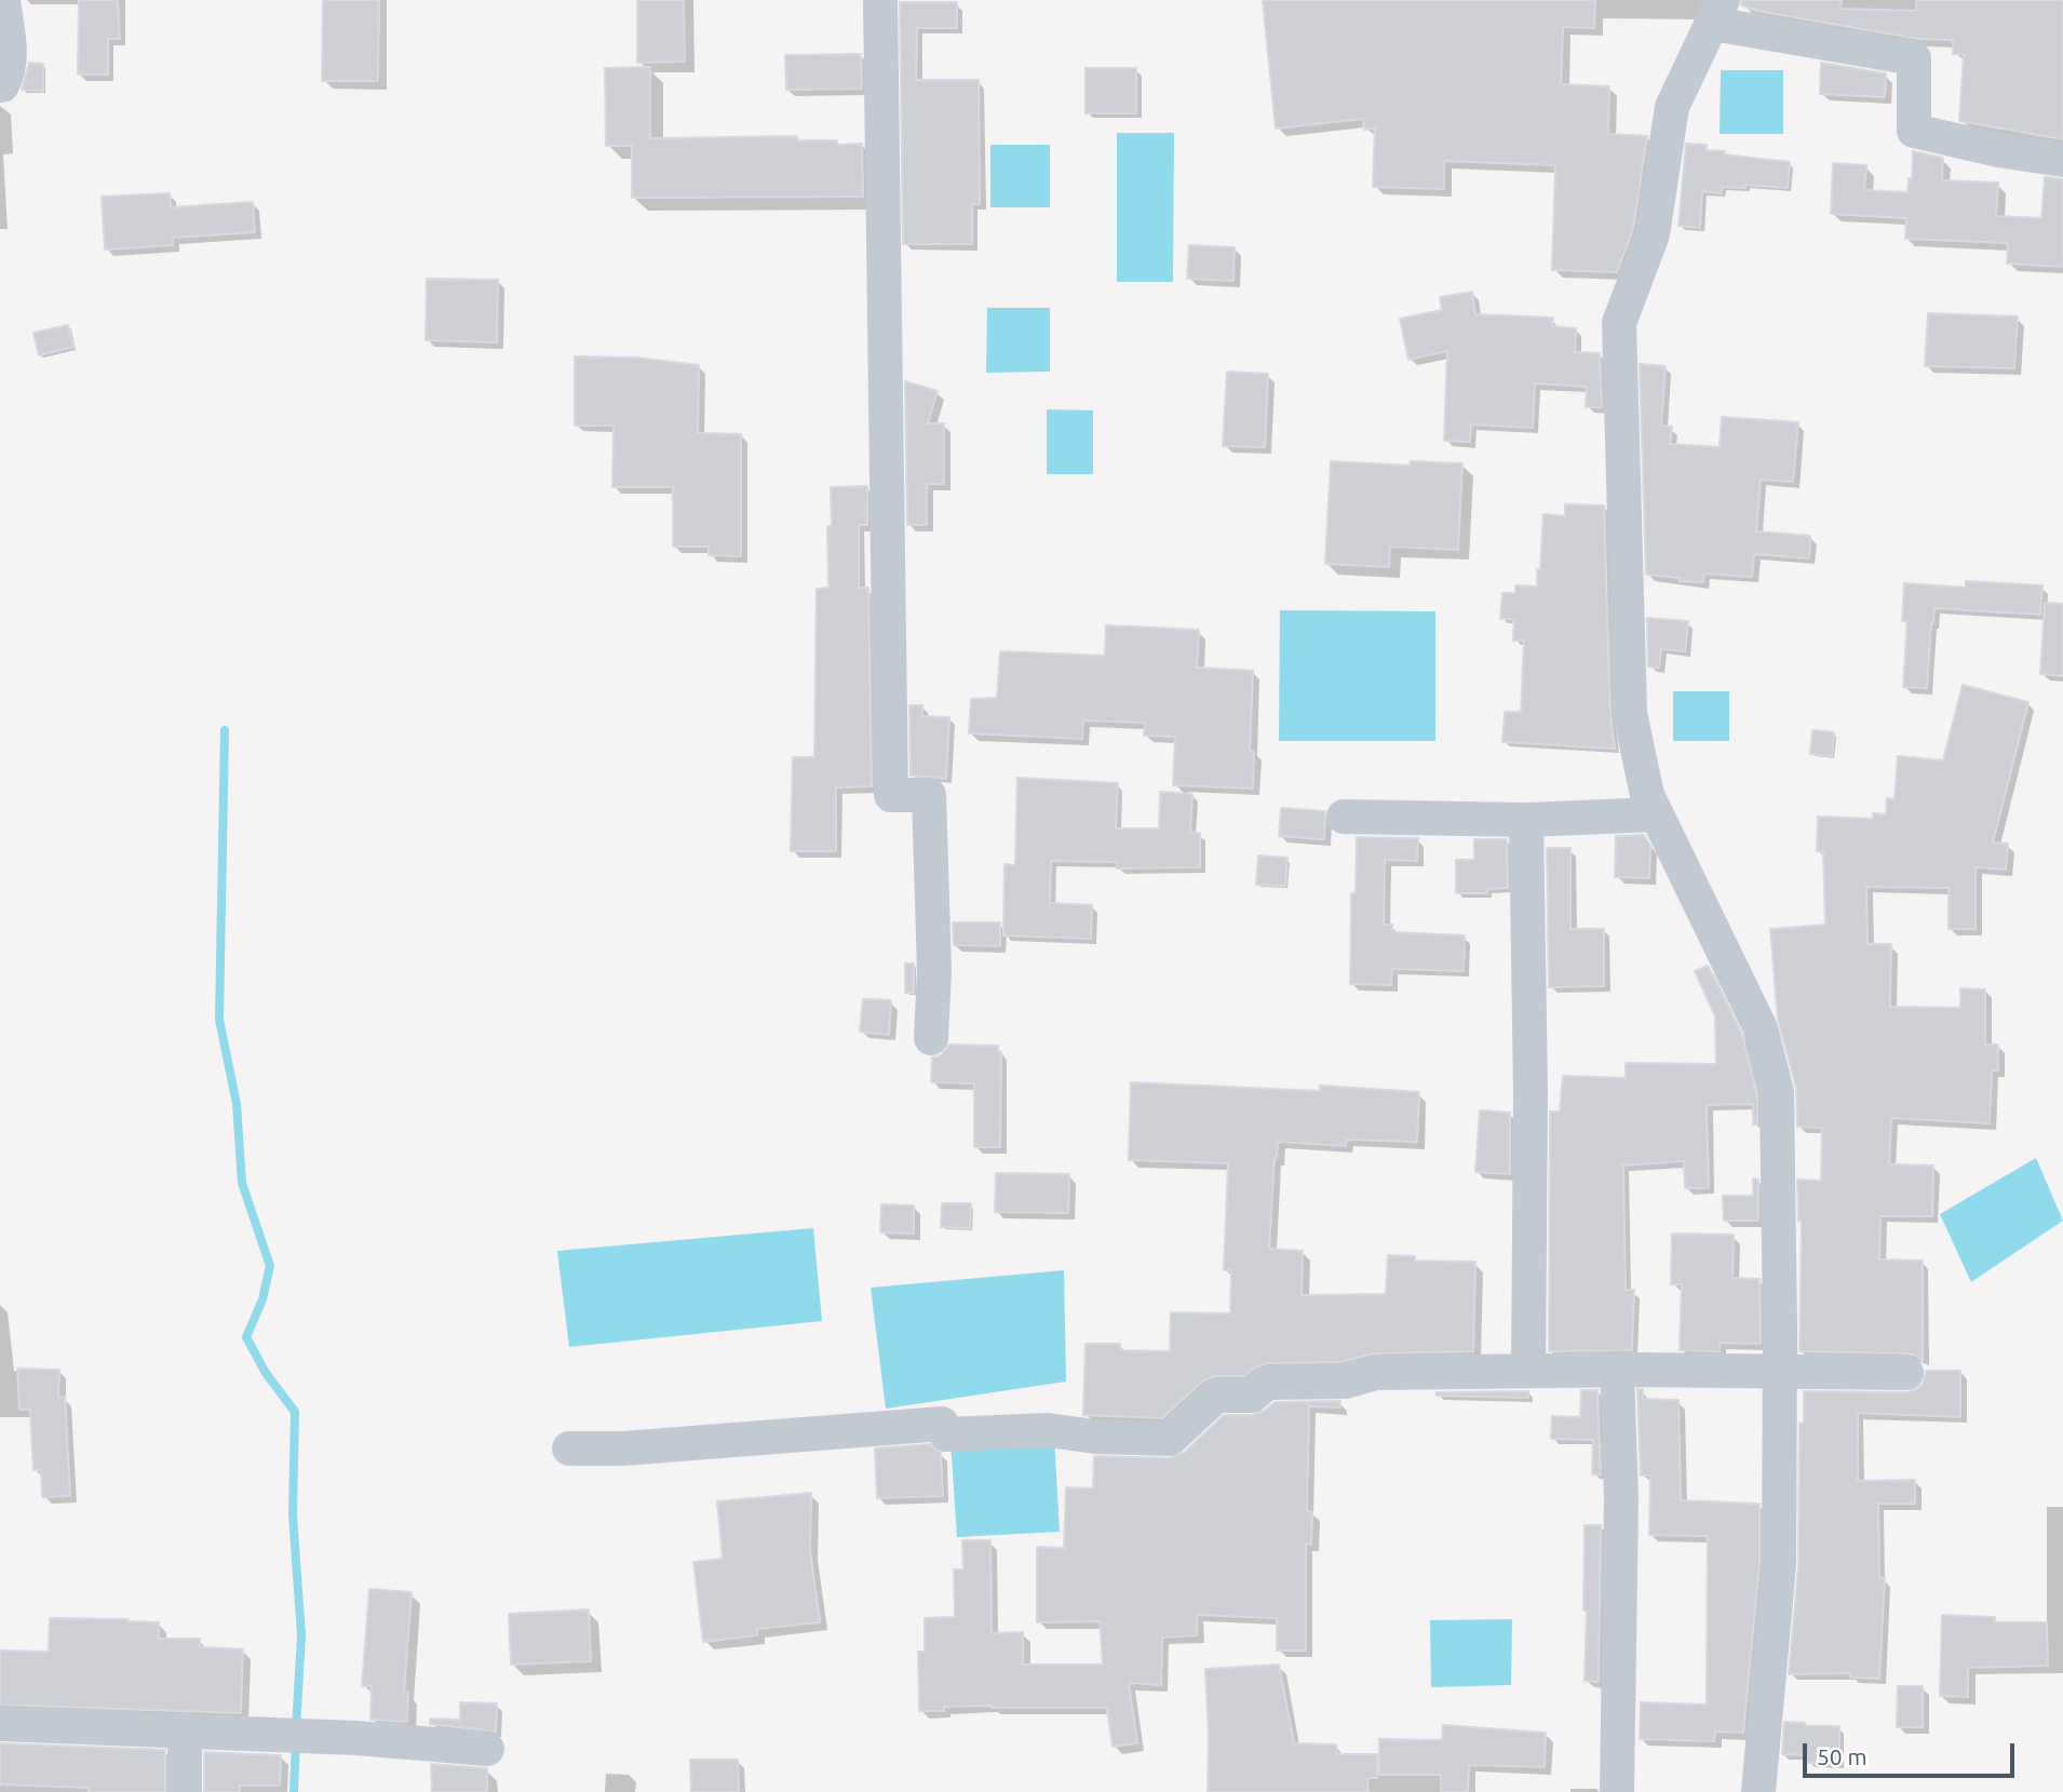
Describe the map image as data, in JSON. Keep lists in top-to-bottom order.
{
  "scale_bar": "50 m"
}
